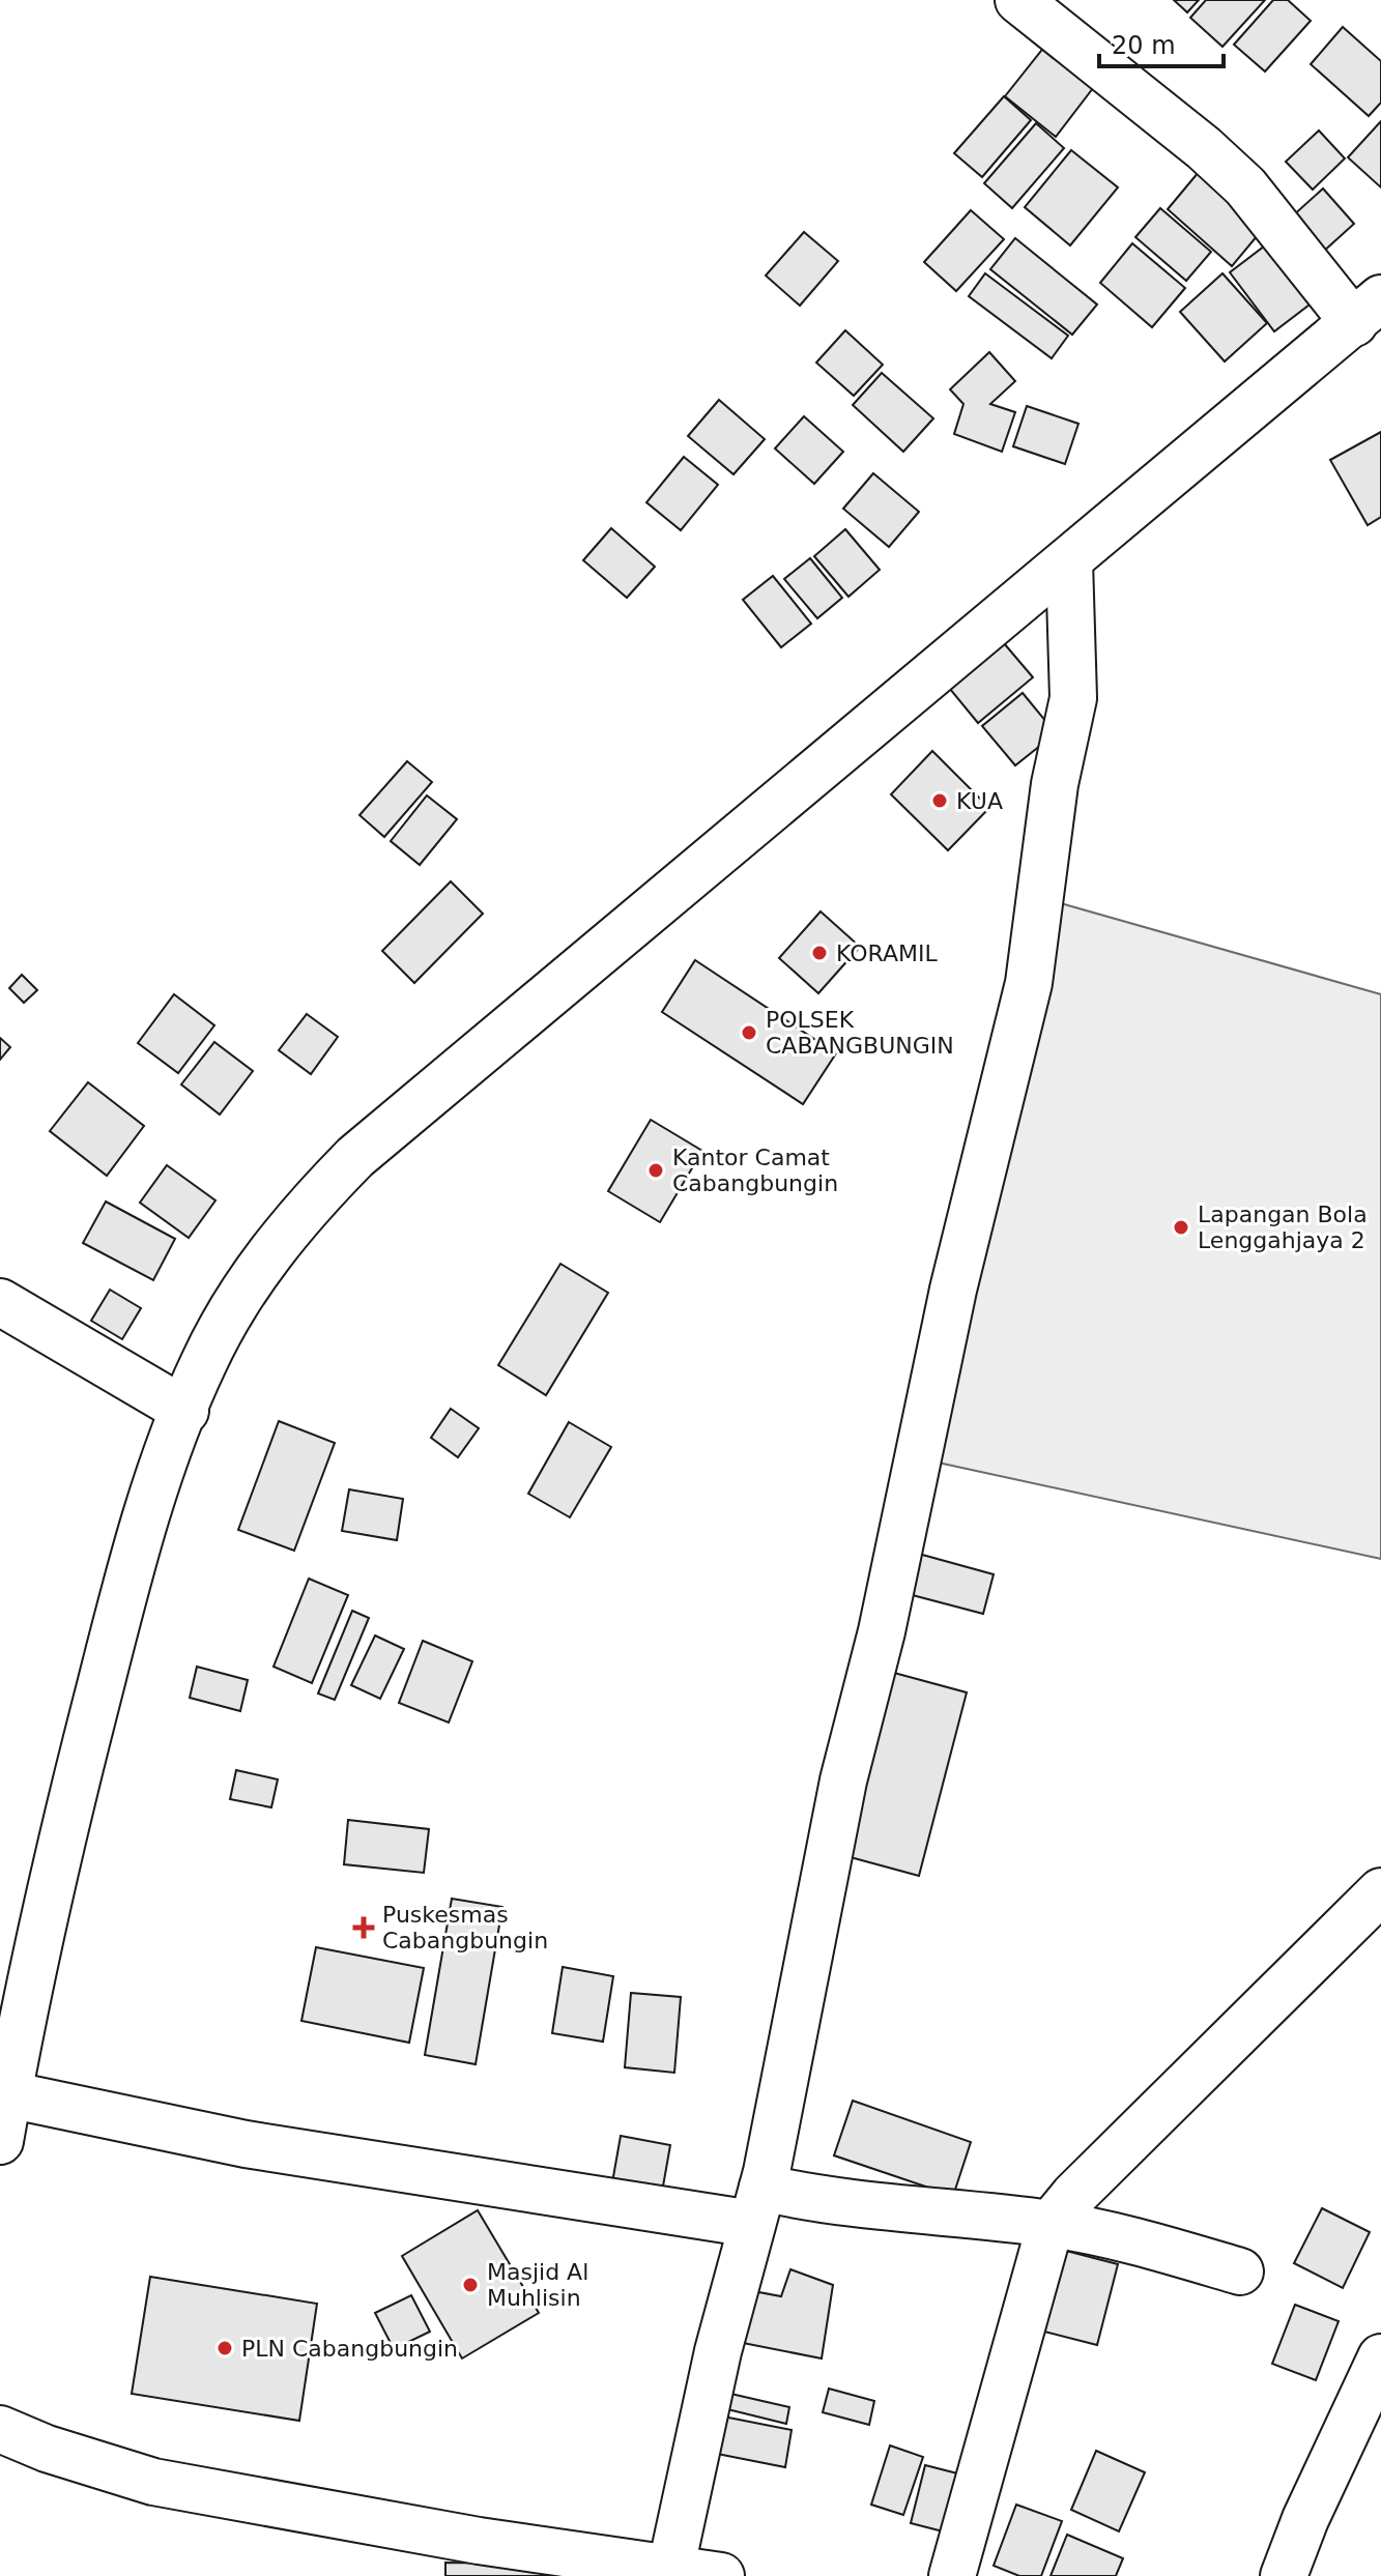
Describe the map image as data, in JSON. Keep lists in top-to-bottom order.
{
  "places": {
    "other": [
      "KUA",
      "KORAMIL",
      "POLSEK CABANGBUNGIN",
      "Kantor Camat Cabangbungin",
      "Lapangan Bola Lenggahjaya 2",
      "Masjid Al Muhlisin",
      "PLN Cabangbungin"
    ],
    "health": ["Puskesmas Cabangbungin"]
  },
  "scale_bar": "20 m"
}
